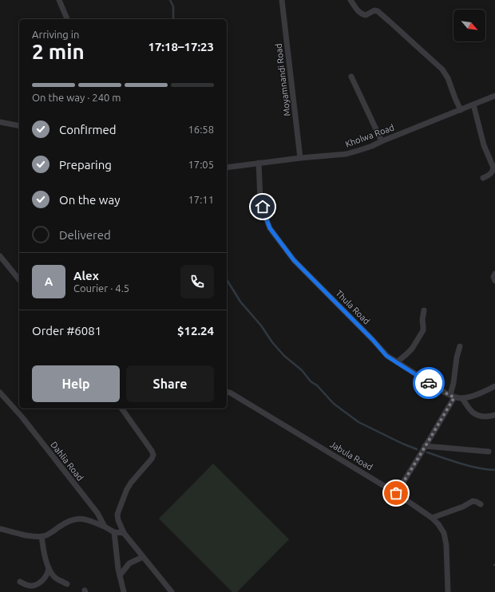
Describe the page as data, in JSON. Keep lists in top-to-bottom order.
{
  "streets": {
    "street": [
      "Moyamnandi Road",
      "Kholwa Road",
      "Thula Road",
      "Jabula Road",
      "Dahlia Road"
    ]
  },
  "crossings": [
    ["Moyamnandi Road", "Kholwa Road"],
    ["Kholwa Road", "Thula Road"]
  ],
  "north": "bottom right",
  "page": {
    "heading": ["2 min", "Arriving in", "17:18–17:23"],
    "panel": [
      "Alex",
      "Courier · 4.5",
      "Order #6081",
      "$12.24"
    ],
    "bar": "On the way · 240 m",
    "list": [
      ["Confirmed", "16:58"],
      ["Preparing", "17:05"],
      ["On the way", "17:11"],
      "Delivered"
    ],
    "round": "A",
    "buttons": ["Help", "Share"]
  }
}
